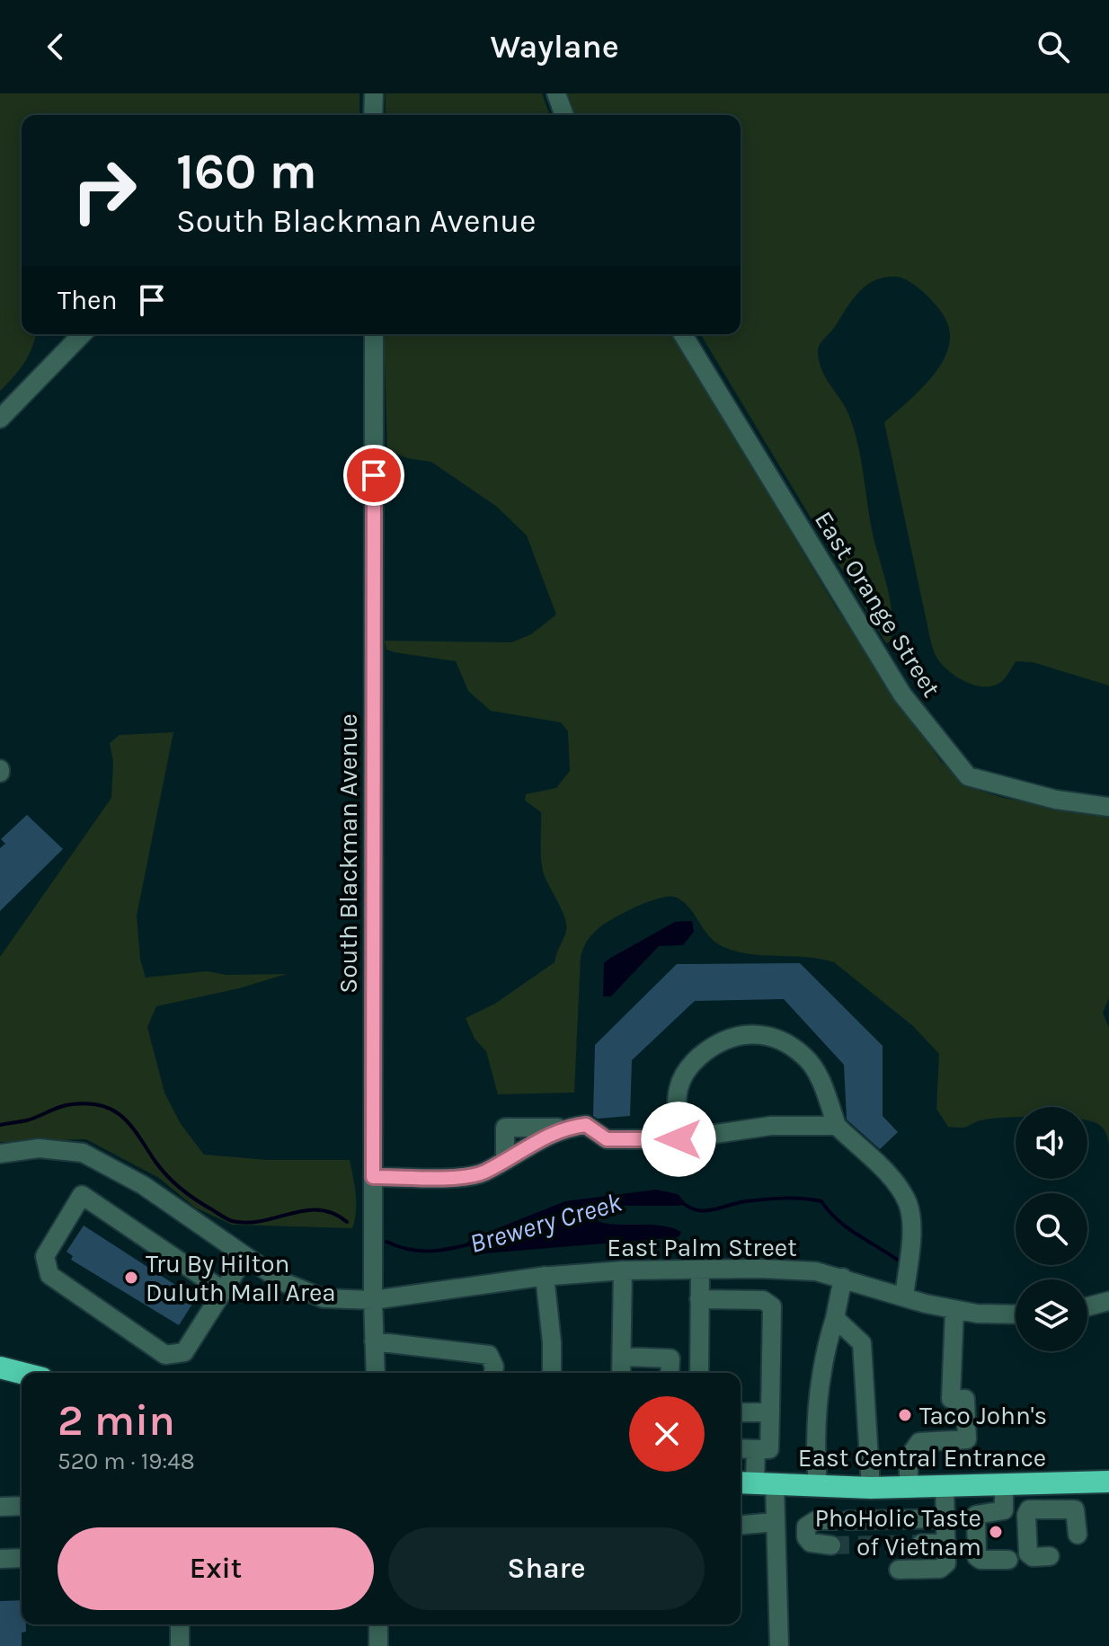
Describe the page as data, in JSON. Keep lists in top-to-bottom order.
{
  "streets": {
    "highway": ["East Central Entrance"],
    "street": ["East Orange Street", "South Blackman Avenue", "East Palm Street"]
  },
  "crossings": [
    ["South Blackman Avenue", "East Palm Street"]
  ],
  "water": ["Brewery Creek"],
  "places": ["Tru By Hilton Duluth Mall Area", "Taco John's", "PhoHolic Taste of Vietnam"],
  "page": {
    "header": "Waylane",
    "turn": ["160 m", "South Blackman Avenue"],
    "then": "Then",
    "heading": ["2 min", "520 m · 19:48"],
    "buttons": ["Exit", "Share"]
  }
}
